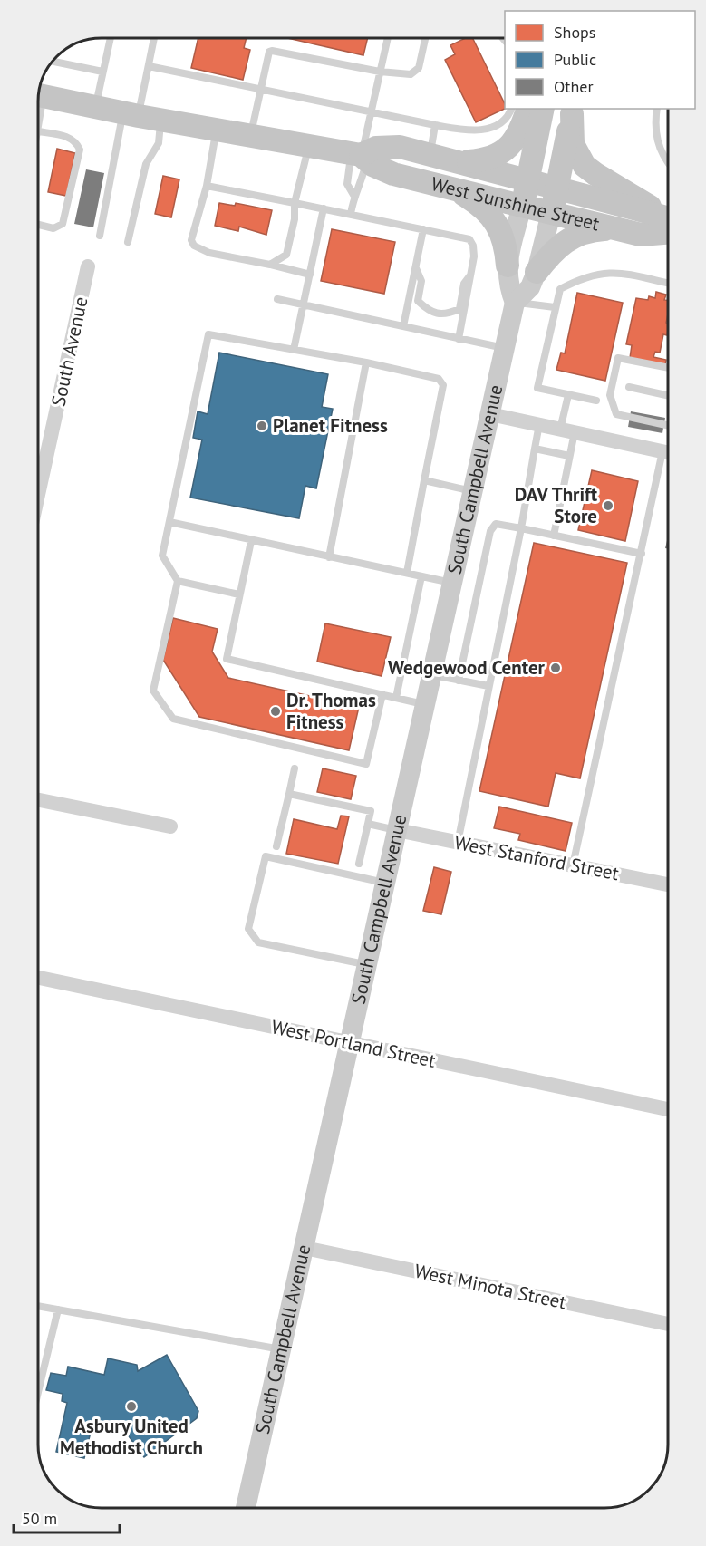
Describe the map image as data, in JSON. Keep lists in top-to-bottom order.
{
  "streets": {
    "main road": ["West Sunshine Street", "South Campbell Avenue"],
    "street": [
      "South Avenue",
      "West Stanford Street",
      "West Portland Street",
      "West Minota Street"
    ]
  },
  "crossings": [
    ["West Sunshine Street", "South Campbell Avenue"],
    ["South Campbell Avenue", "West Stanford Street"],
    ["South Campbell Avenue", "West Portland Street"],
    ["South Campbell Avenue", "West Minota Street"]
  ],
  "places": [
    "Planet Fitness",
    "DAV Thrift Store",
    "Wedgewood Center",
    "Dr. Thomas Fitness",
    "Asbury United Methodist Church"
  ],
  "legend": ["Shops", "Public", "Other"],
  "scale_bar": "50 m"
}
